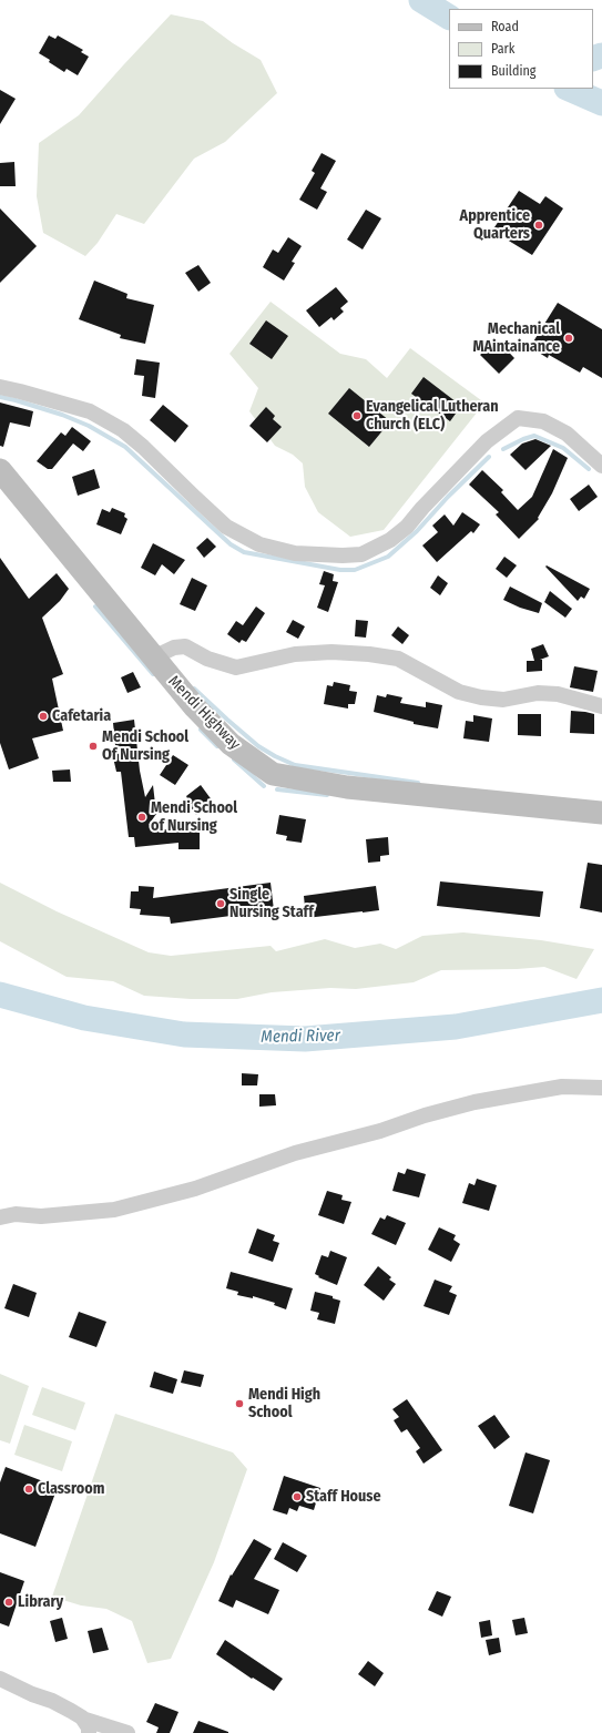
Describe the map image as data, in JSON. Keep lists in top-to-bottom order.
{
  "streets": {
    "main road": ["Mendi Highway"]
  },
  "water": ["Mendi River"],
  "places": [
    "Apprentice Quarters",
    "Mechanical MAintainance",
    "Evangelical Lutheran Church (ELC)",
    "Cafetaria",
    "Mendi School Of Nursing",
    "Mendi School of Nursing",
    "Single Nursing Staff",
    "Mendi High School",
    "Classroom",
    "Staff House",
    "Library"
  ],
  "legend": ["Road", "Park", "Building"]
}
